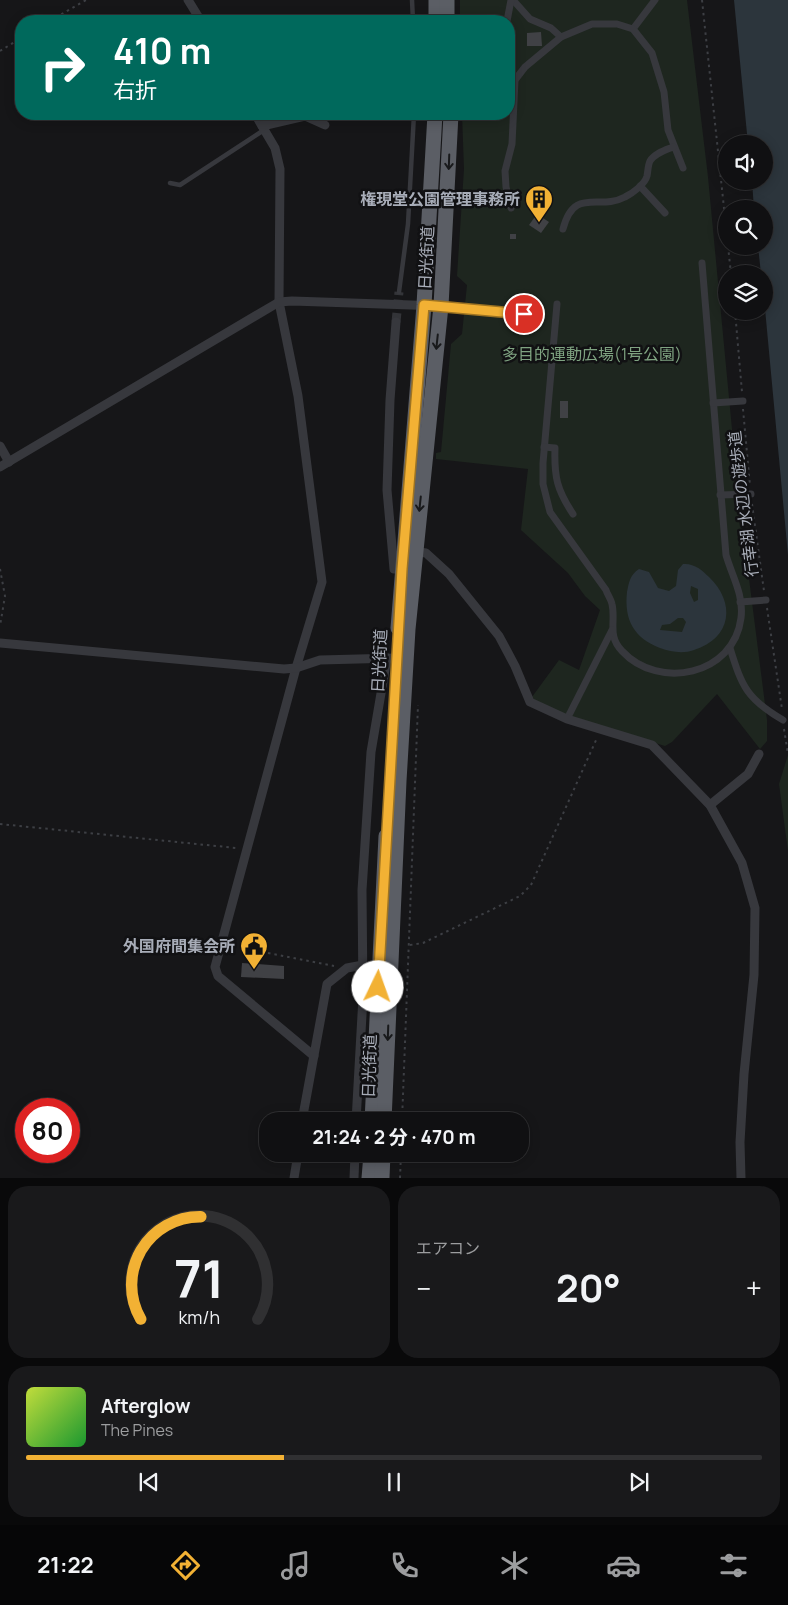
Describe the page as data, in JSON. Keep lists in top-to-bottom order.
{
  "streets": {
    "highway": ["日光街道"],
    "path": ["行幸湖 水辺の遊歩道"]
  },
  "parks": ["多目的運動広場(1号公園)"],
  "places": {
    "building": ["権現堂公園管理事務所"],
    "public building": ["外国府間集会所"]
  },
  "page": {
    "turn": ["410 m", "右折"],
    "limit": "80",
    "trip": "21:24 · 2 分 · 470 m",
    "tile": "エアコン",
    "heat": ["−", "20°", "+"],
    "song": ["Afterglow", "The Pines"],
    "tabs": "21:22",
    "gauge": ["71", "km/h"]
  }
}
